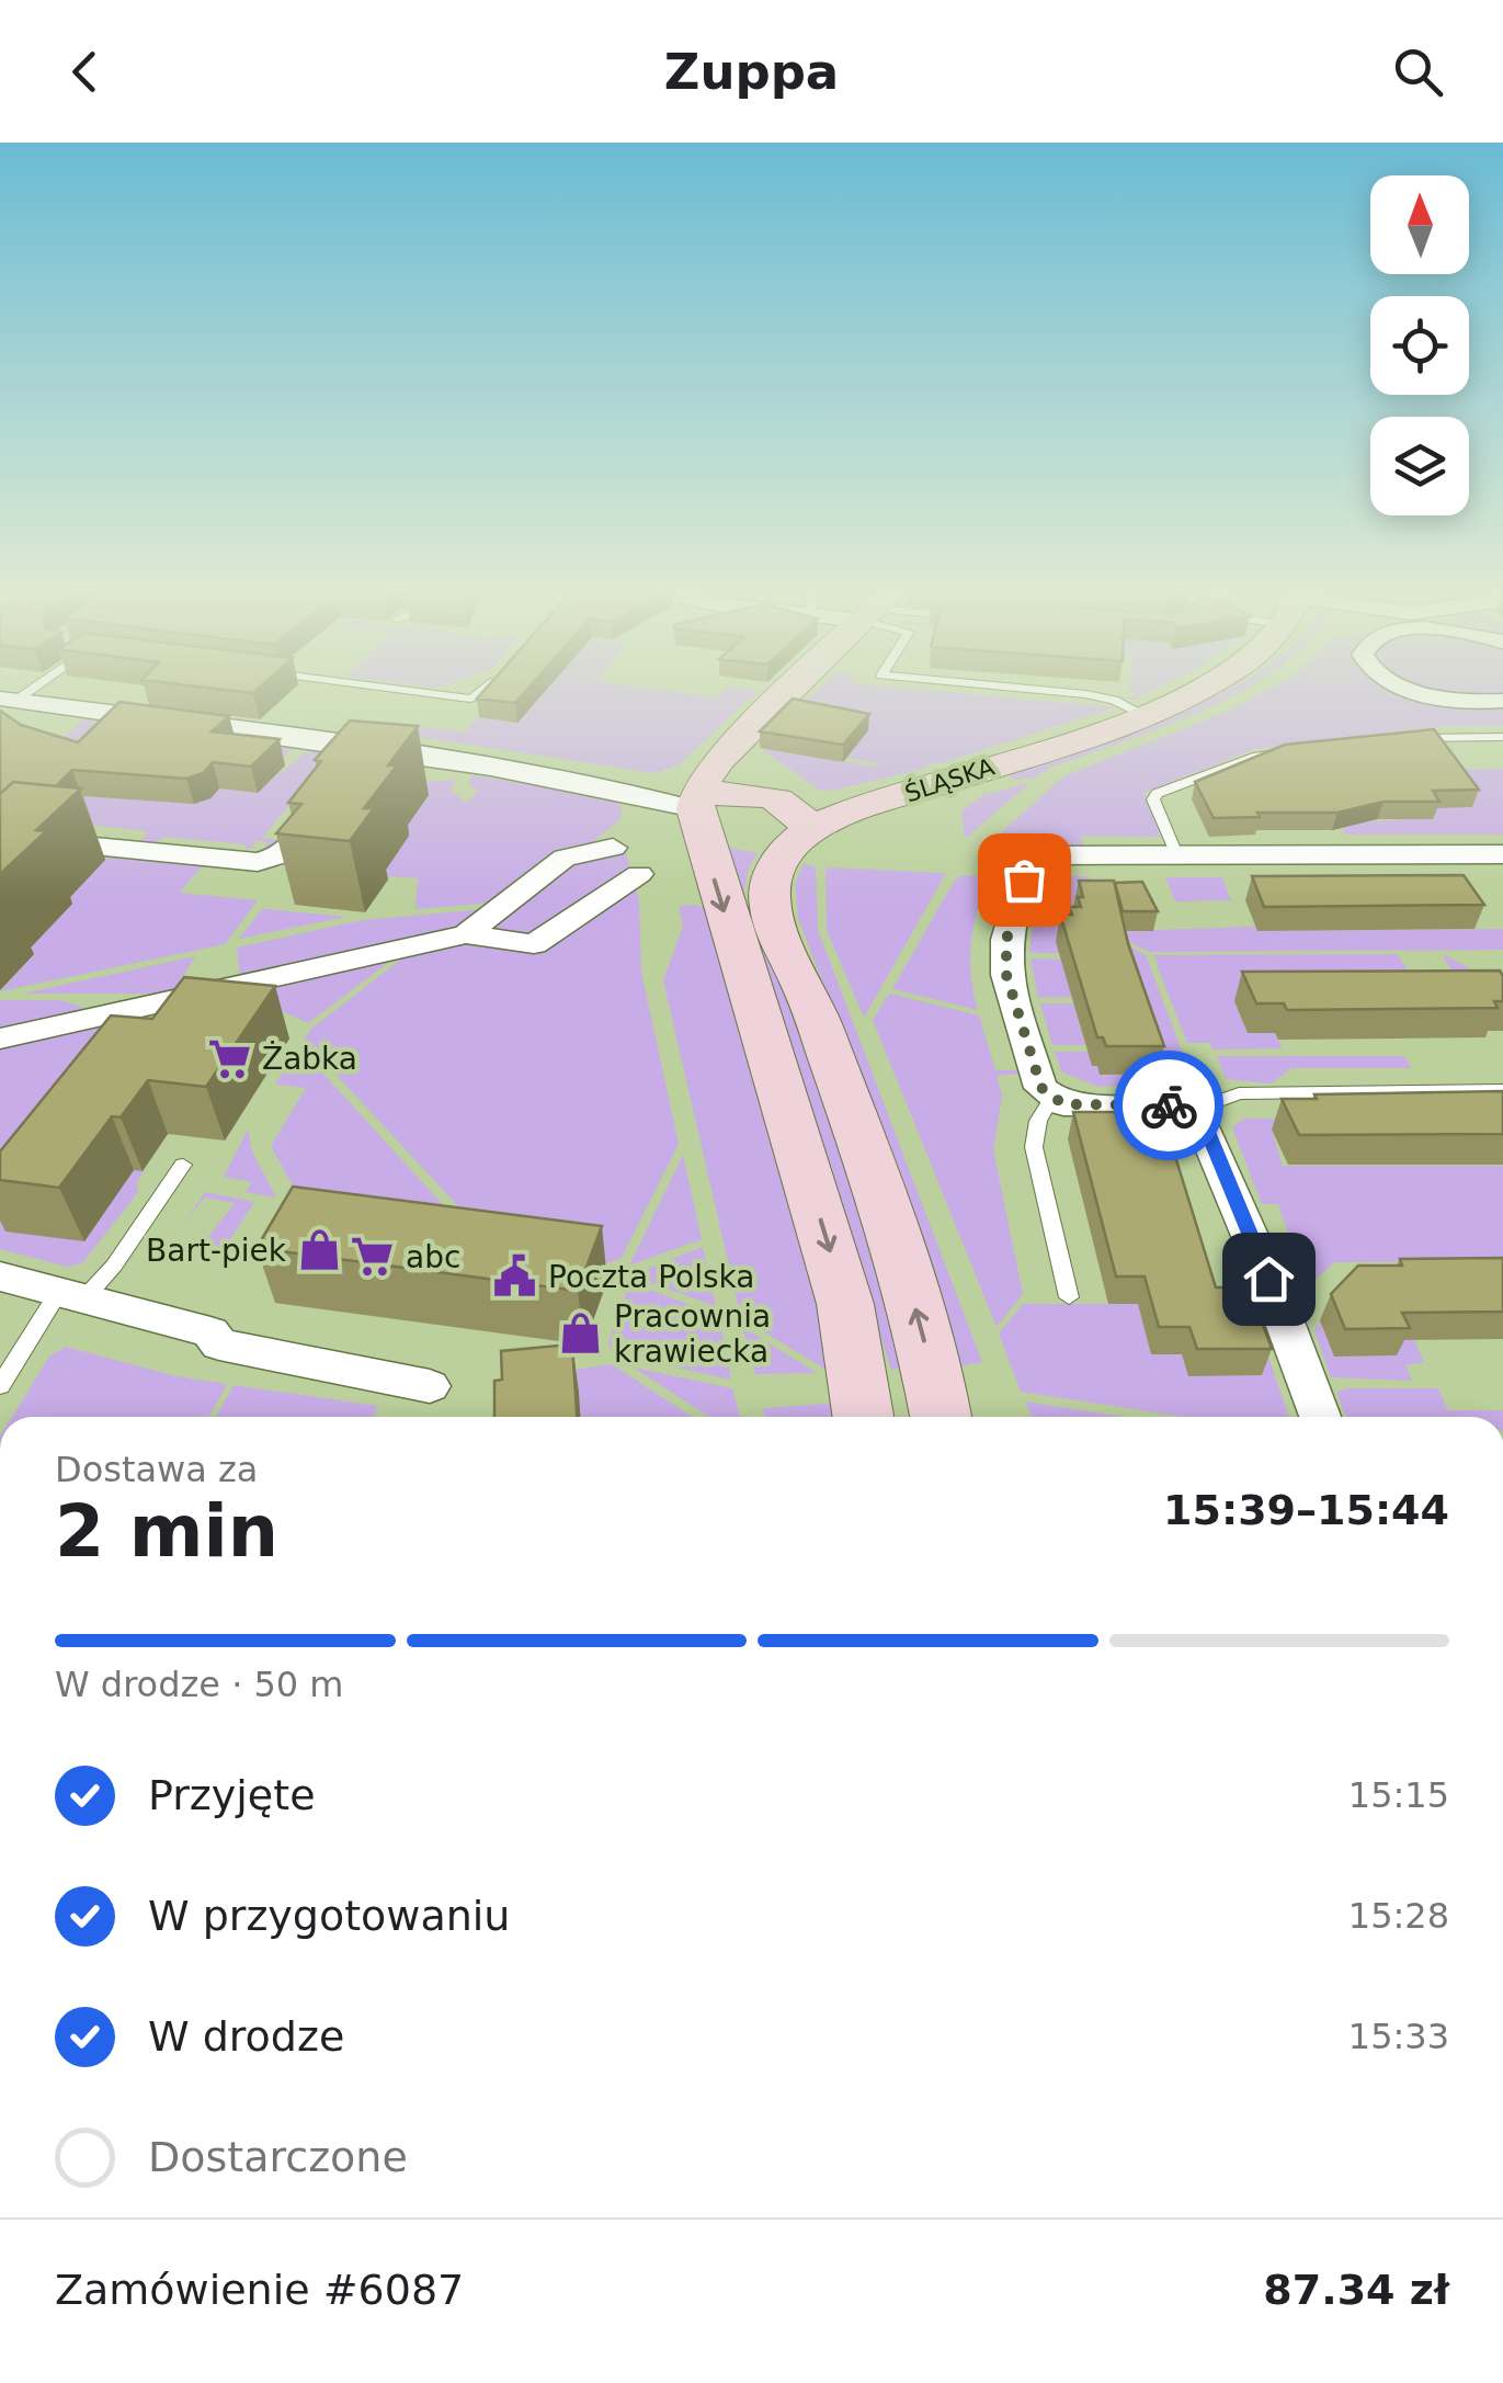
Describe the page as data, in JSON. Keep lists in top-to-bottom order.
{
  "streets": {
    "street": ["ŚLĄSKA"]
  },
  "places": {
    "supermarket": ["Żabka", "abc"],
    "shop": ["Bart-piek", "Pracownia krawiecka"],
    "public building": ["Poczta Polska"]
  },
  "north": "top",
  "page": {
    "header": "Zuppa",
    "heading": ["2 min", "Dostawa za", "15:39–15:44"],
    "panel": ["Zamówienie #6087", "87.34 zł"],
    "bar": "W drodze · 50 m",
    "list": [
      ["Przyjęte", "15:15"],
      ["W przygotowaniu", "15:28"],
      ["W drodze", "15:33"],
      "Dostarczone"
    ]
  }
}
